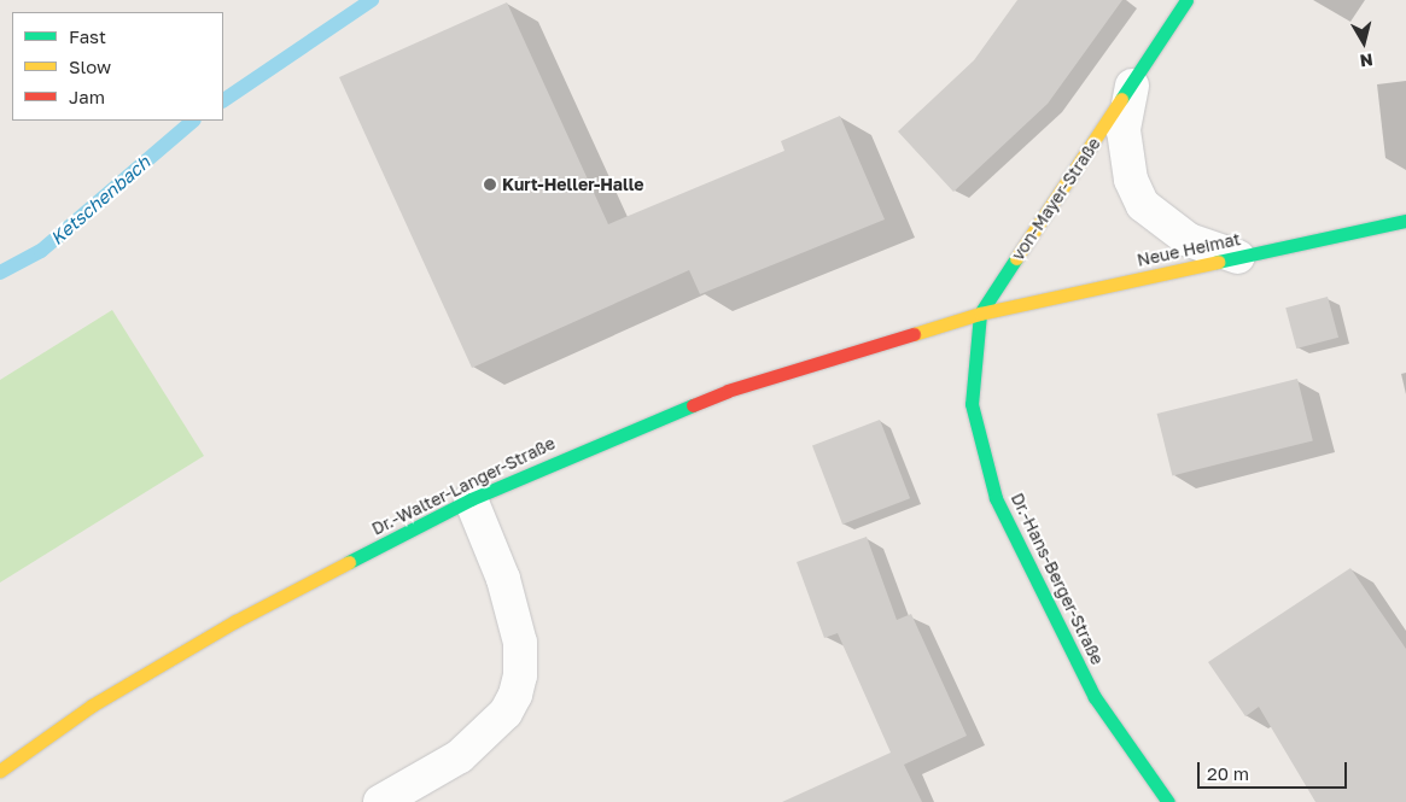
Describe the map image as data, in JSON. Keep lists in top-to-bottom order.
{
  "streets": {
    "street": [
      "von-Mayer-Straße",
      "Neue Heimat",
      "Dr.-Walter-Langer-Straße",
      "Dr.-Hans-Berger-Straße"
    ]
  },
  "crossings": [
    ["von-Mayer-Straße", "Neue Heimat"],
    ["von-Mayer-Straße", "Dr.-Walter-Langer-Straße"],
    ["von-Mayer-Straße", "Dr.-Hans-Berger-Straße"],
    ["Neue Heimat", "Dr.-Walter-Langer-Straße"],
    ["Neue Heimat", "Dr.-Hans-Berger-Straße"],
    ["Dr.-Walter-Langer-Straße", "Dr.-Hans-Berger-Straße"]
  ],
  "water": ["Ketschenbach"],
  "places": ["Kurt-Heller-Halle"],
  "legend": ["Fast", "Slow", "Jam"],
  "scale_bar": "20 m",
  "north": "bottom"
}
